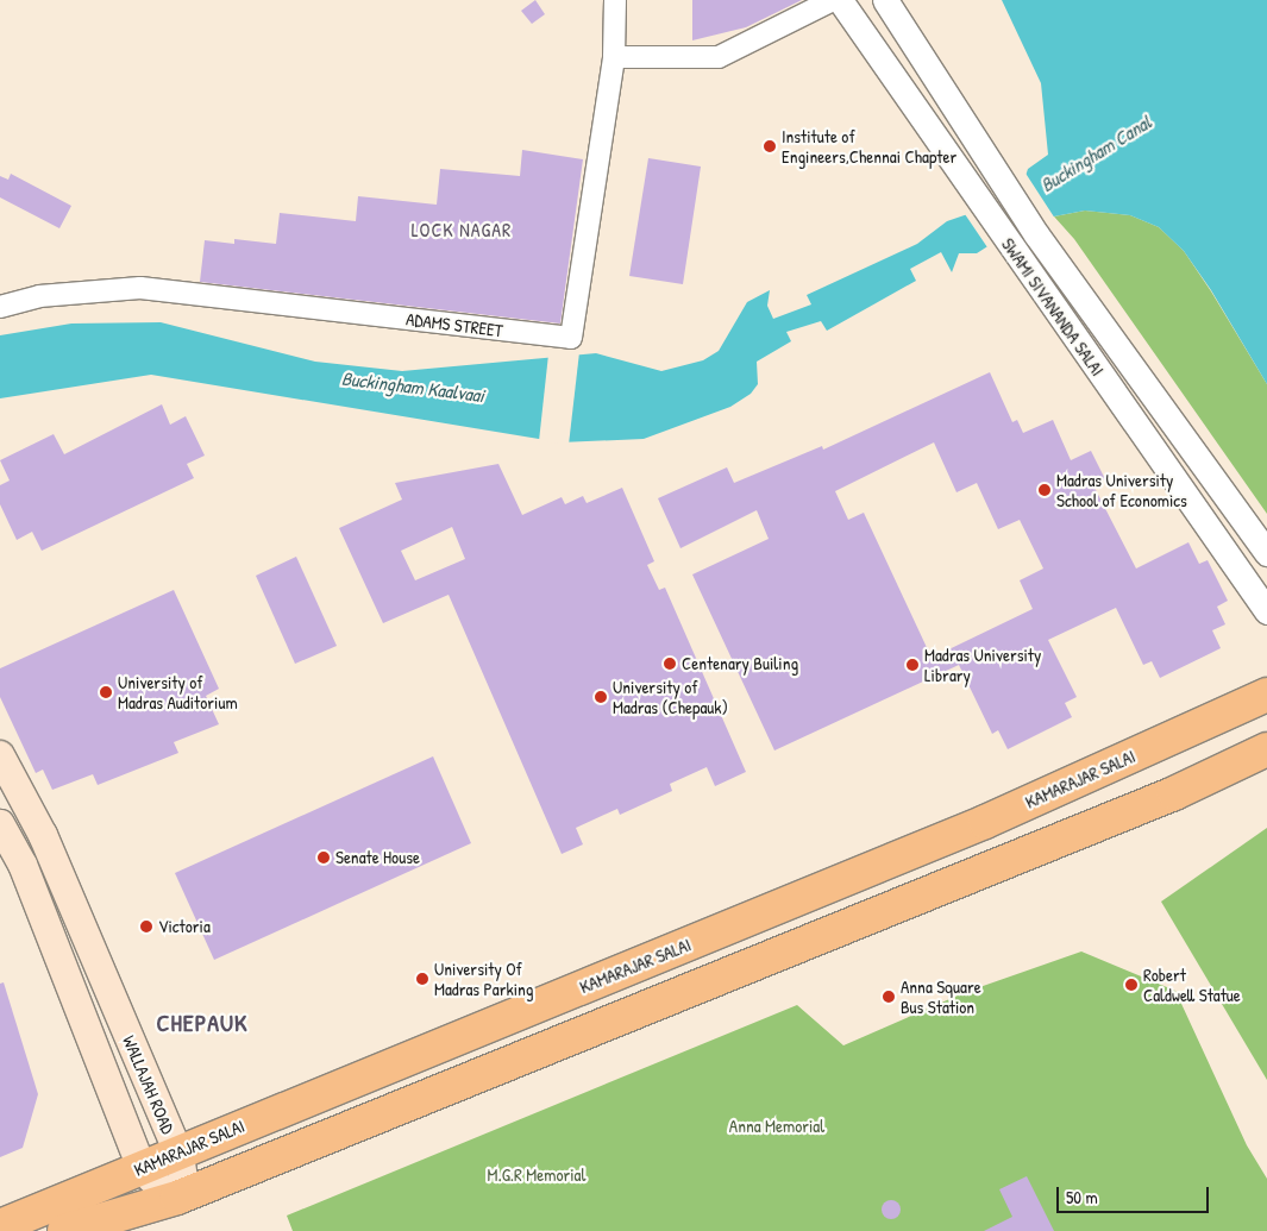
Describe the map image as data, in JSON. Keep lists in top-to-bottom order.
{
  "streets": {
    "main road": ["KAMARAJAR SALAI", "WALLAJAH ROAD"],
    "street": ["SWAMI SIVANANDA SALAI", "ADAMS STREET"]
  },
  "crossings": [
    ["KAMARAJAR SALAI", "WALLAJAH ROAD"]
  ],
  "districts": ["LOCK NAGAR", "CHEPAUK"],
  "water": ["Buckingham Canal", "Buckingham Kaalvaai"],
  "parks": ["Anna Memorial", "M.G.R Memorial"],
  "places": [
    "Institute of Engineers,Chennai Chapter",
    "Madras University School of Economics",
    "Centenary Builing",
    "Madras University Library",
    "University of Madras Auditorium",
    "University of Madras (Chepauk)",
    "Senate House",
    "Victoria",
    "University Of Madras Parking",
    "Robert Caldwell Statue",
    "Anna Square Bus Station"
  ],
  "scale_bar": "50 m"
}
